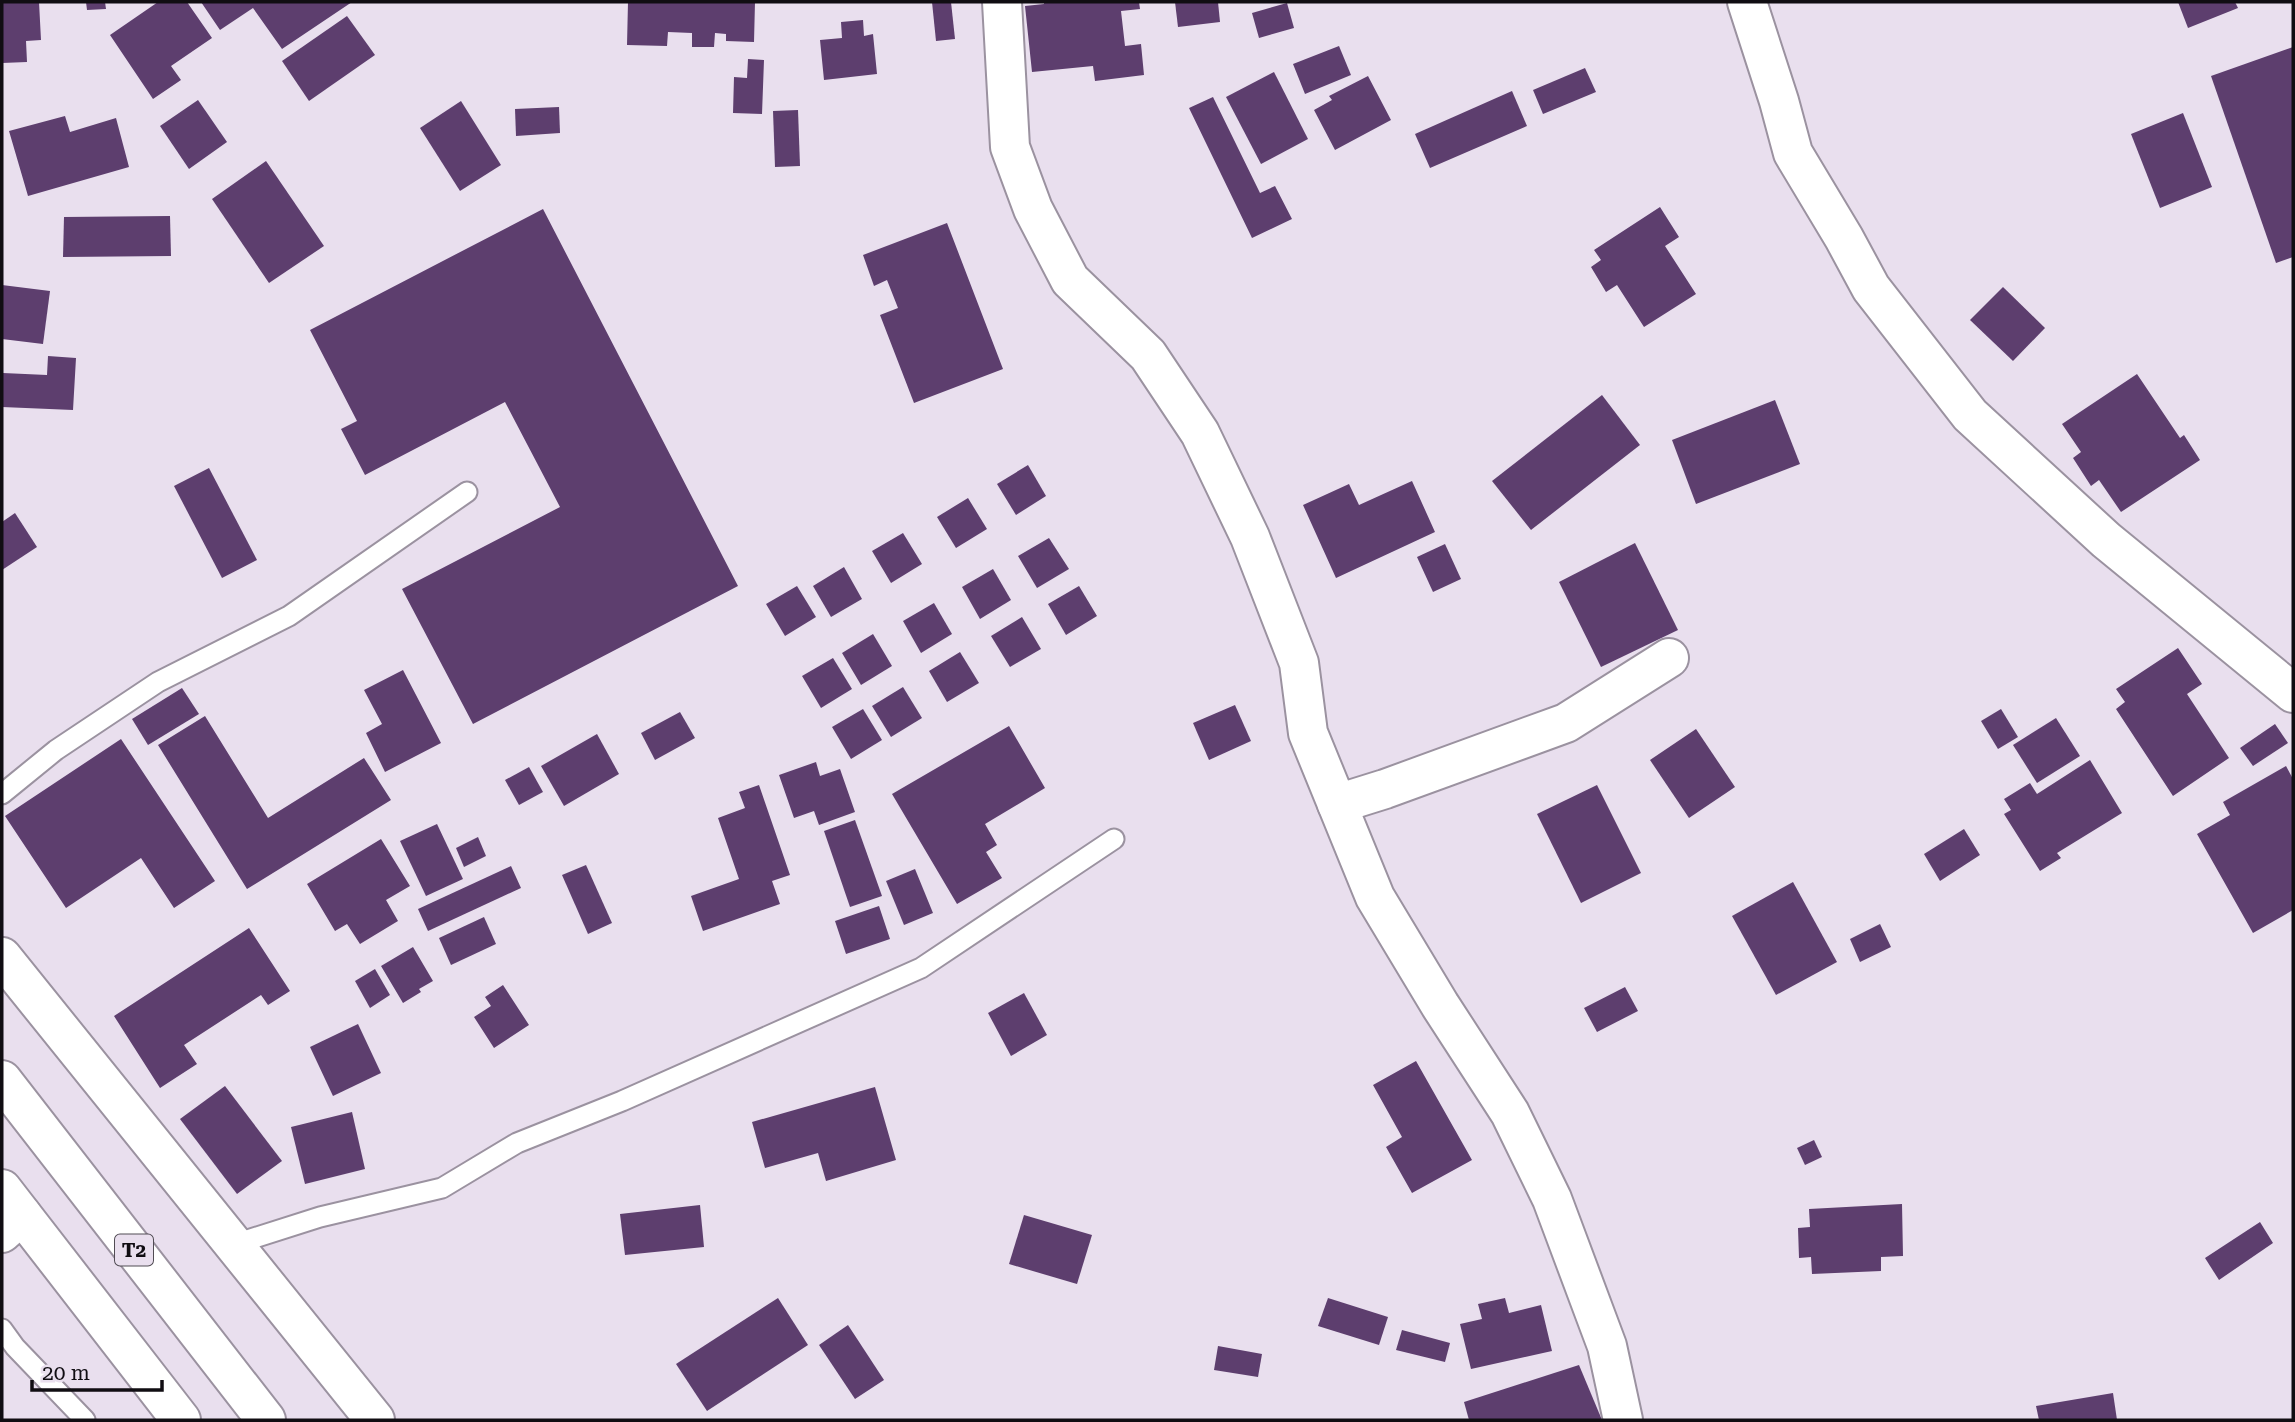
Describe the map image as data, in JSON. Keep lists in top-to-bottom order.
{
  "streets": {
    "street": ["T2"]
  },
  "scale_bar": "20 m"
}
